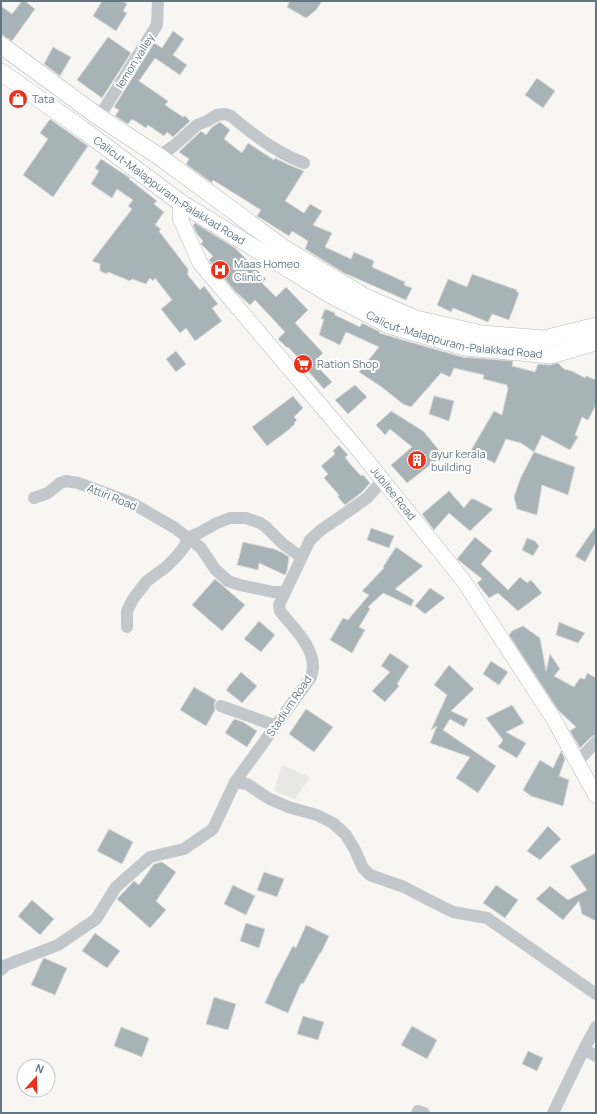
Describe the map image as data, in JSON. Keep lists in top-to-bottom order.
{
  "streets": {
    "highway": ["Calicut-Malappuram-Palakkad Road"],
    "main road": ["Jubilee Road"],
    "street": ["lemon valley", "Attiri Road", "Stadium Road"]
  },
  "crossings": [
    ["Calicut-Malappuram-Palakkad Road", "Jubilee Road"],
    ["Jubilee Road", "Stadium Road"],
    ["Attiri Road", "Stadium Road"]
  ],
  "places": {
    "shop": ["Tata"],
    "hospital": ["Maas Homeo Clinic"],
    "supermarket": ["Ration Shop"],
    "building": ["ayur kerala building"]
  },
  "north": "top"
}
